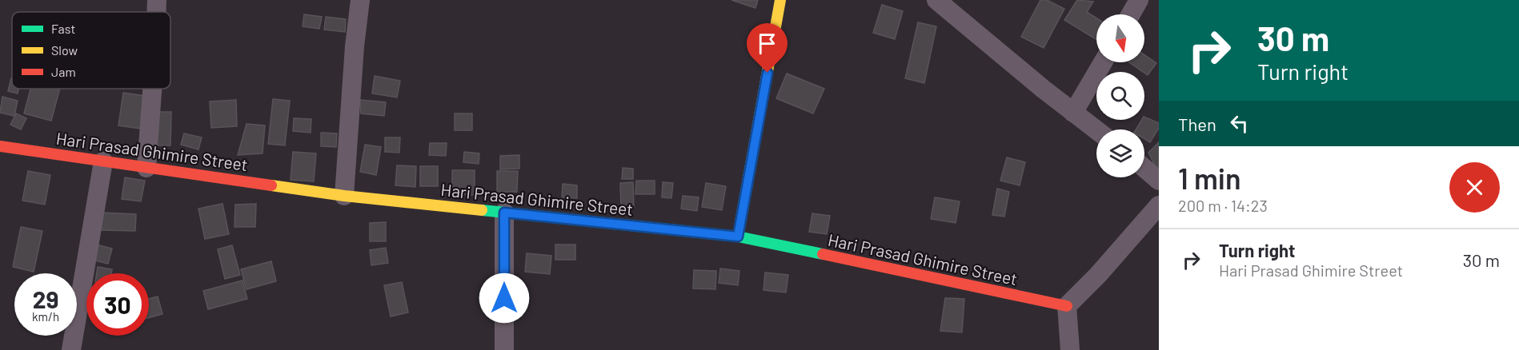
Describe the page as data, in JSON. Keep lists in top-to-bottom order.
{
  "streets": {
    "street": ["Hari Prasad Ghimire Street"]
  },
  "legend": ["Fast", "Slow", "Jam"],
  "north": "bottom",
  "page": {
    "turn": ["30 m", "Turn right"],
    "then": "Then",
    "heading": ["1 min", "200 m · 14:23"],
    "list": [
      {
        "name": "Turn right",
        "note": "Hari Prasad Ghimire Street",
        "value": "30 m"
      }
    ],
    "speed": "29 km/h",
    "limit": "30"
  }
}
